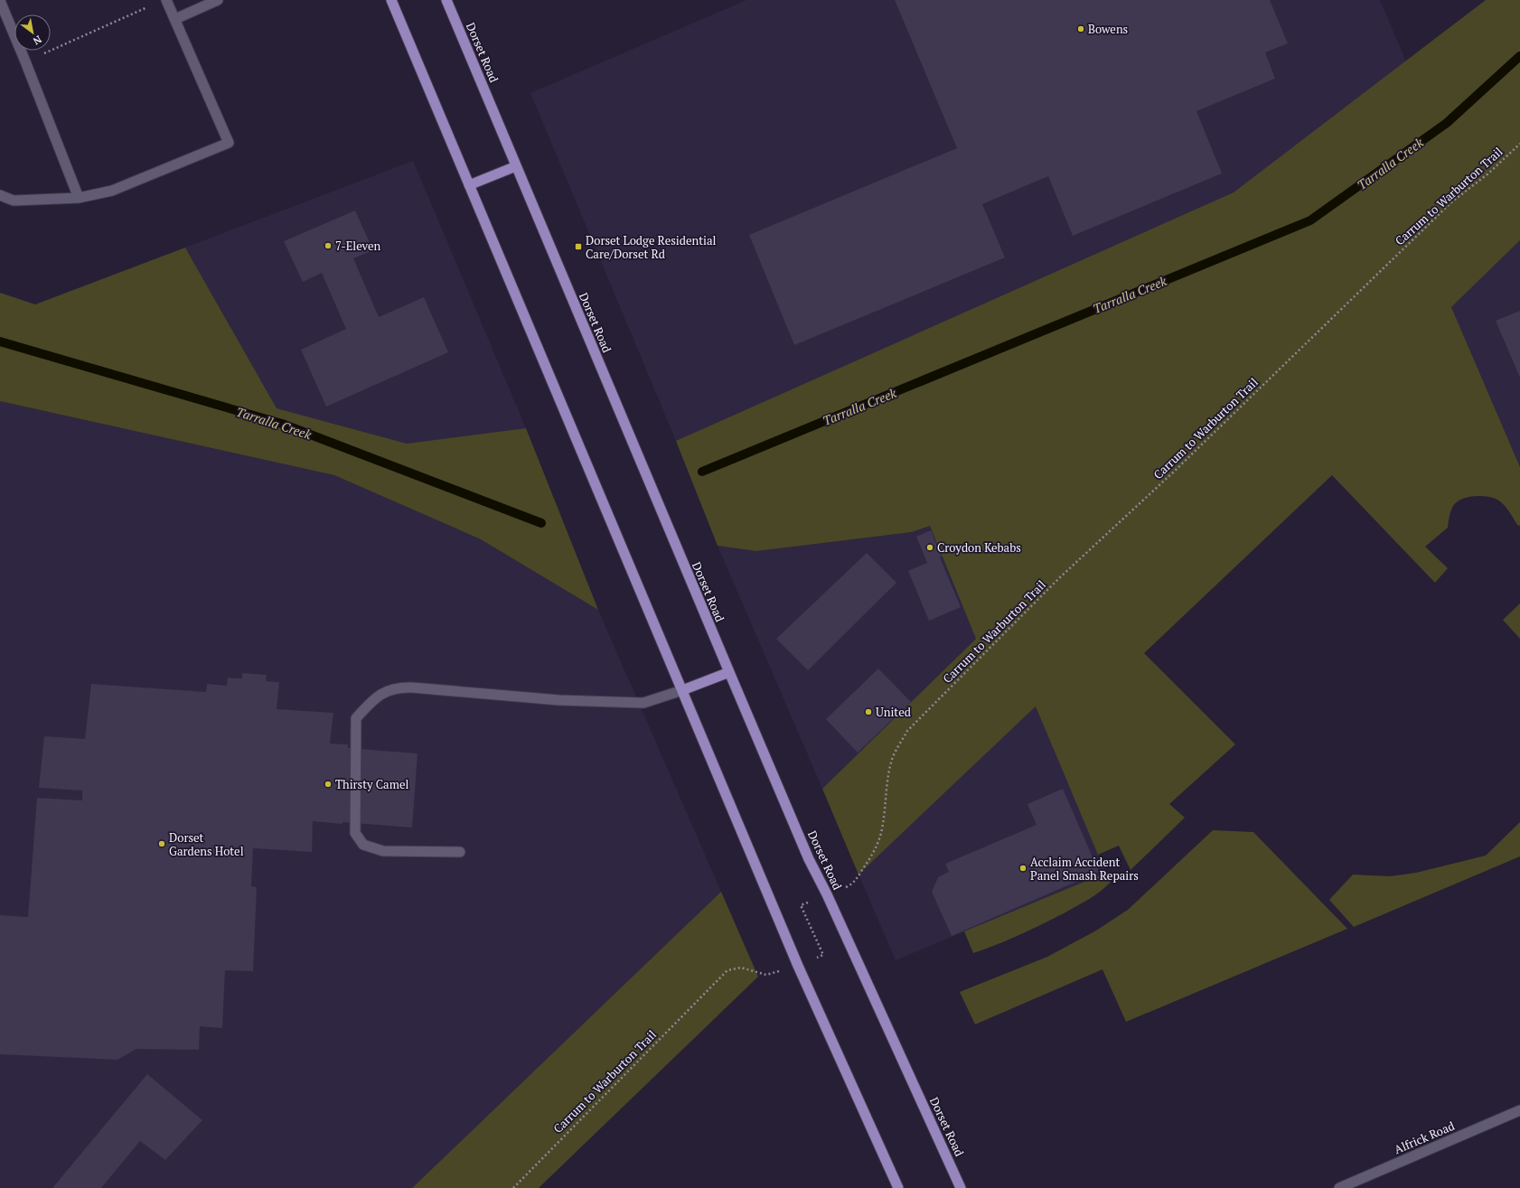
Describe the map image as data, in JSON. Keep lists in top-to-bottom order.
{
  "streets": {
    "main road": ["Dorset Road"],
    "street": ["Alfrick Road"],
    "path": ["Carrum to Warburton Trail"]
  },
  "water": ["Tarralla Creek"],
  "places": {
    "other": [
      "Bowens",
      "7-Eleven",
      "Croydon Kebabs",
      "United",
      "Thirsty Camel",
      "Dorset Gardens Hotel",
      "Acclaim Accident Panel Smash Repairs"
    ],
    "transit": ["Dorset Lodge Residential Care/Dorset Rd"]
  },
  "north": "bottom right"
}
